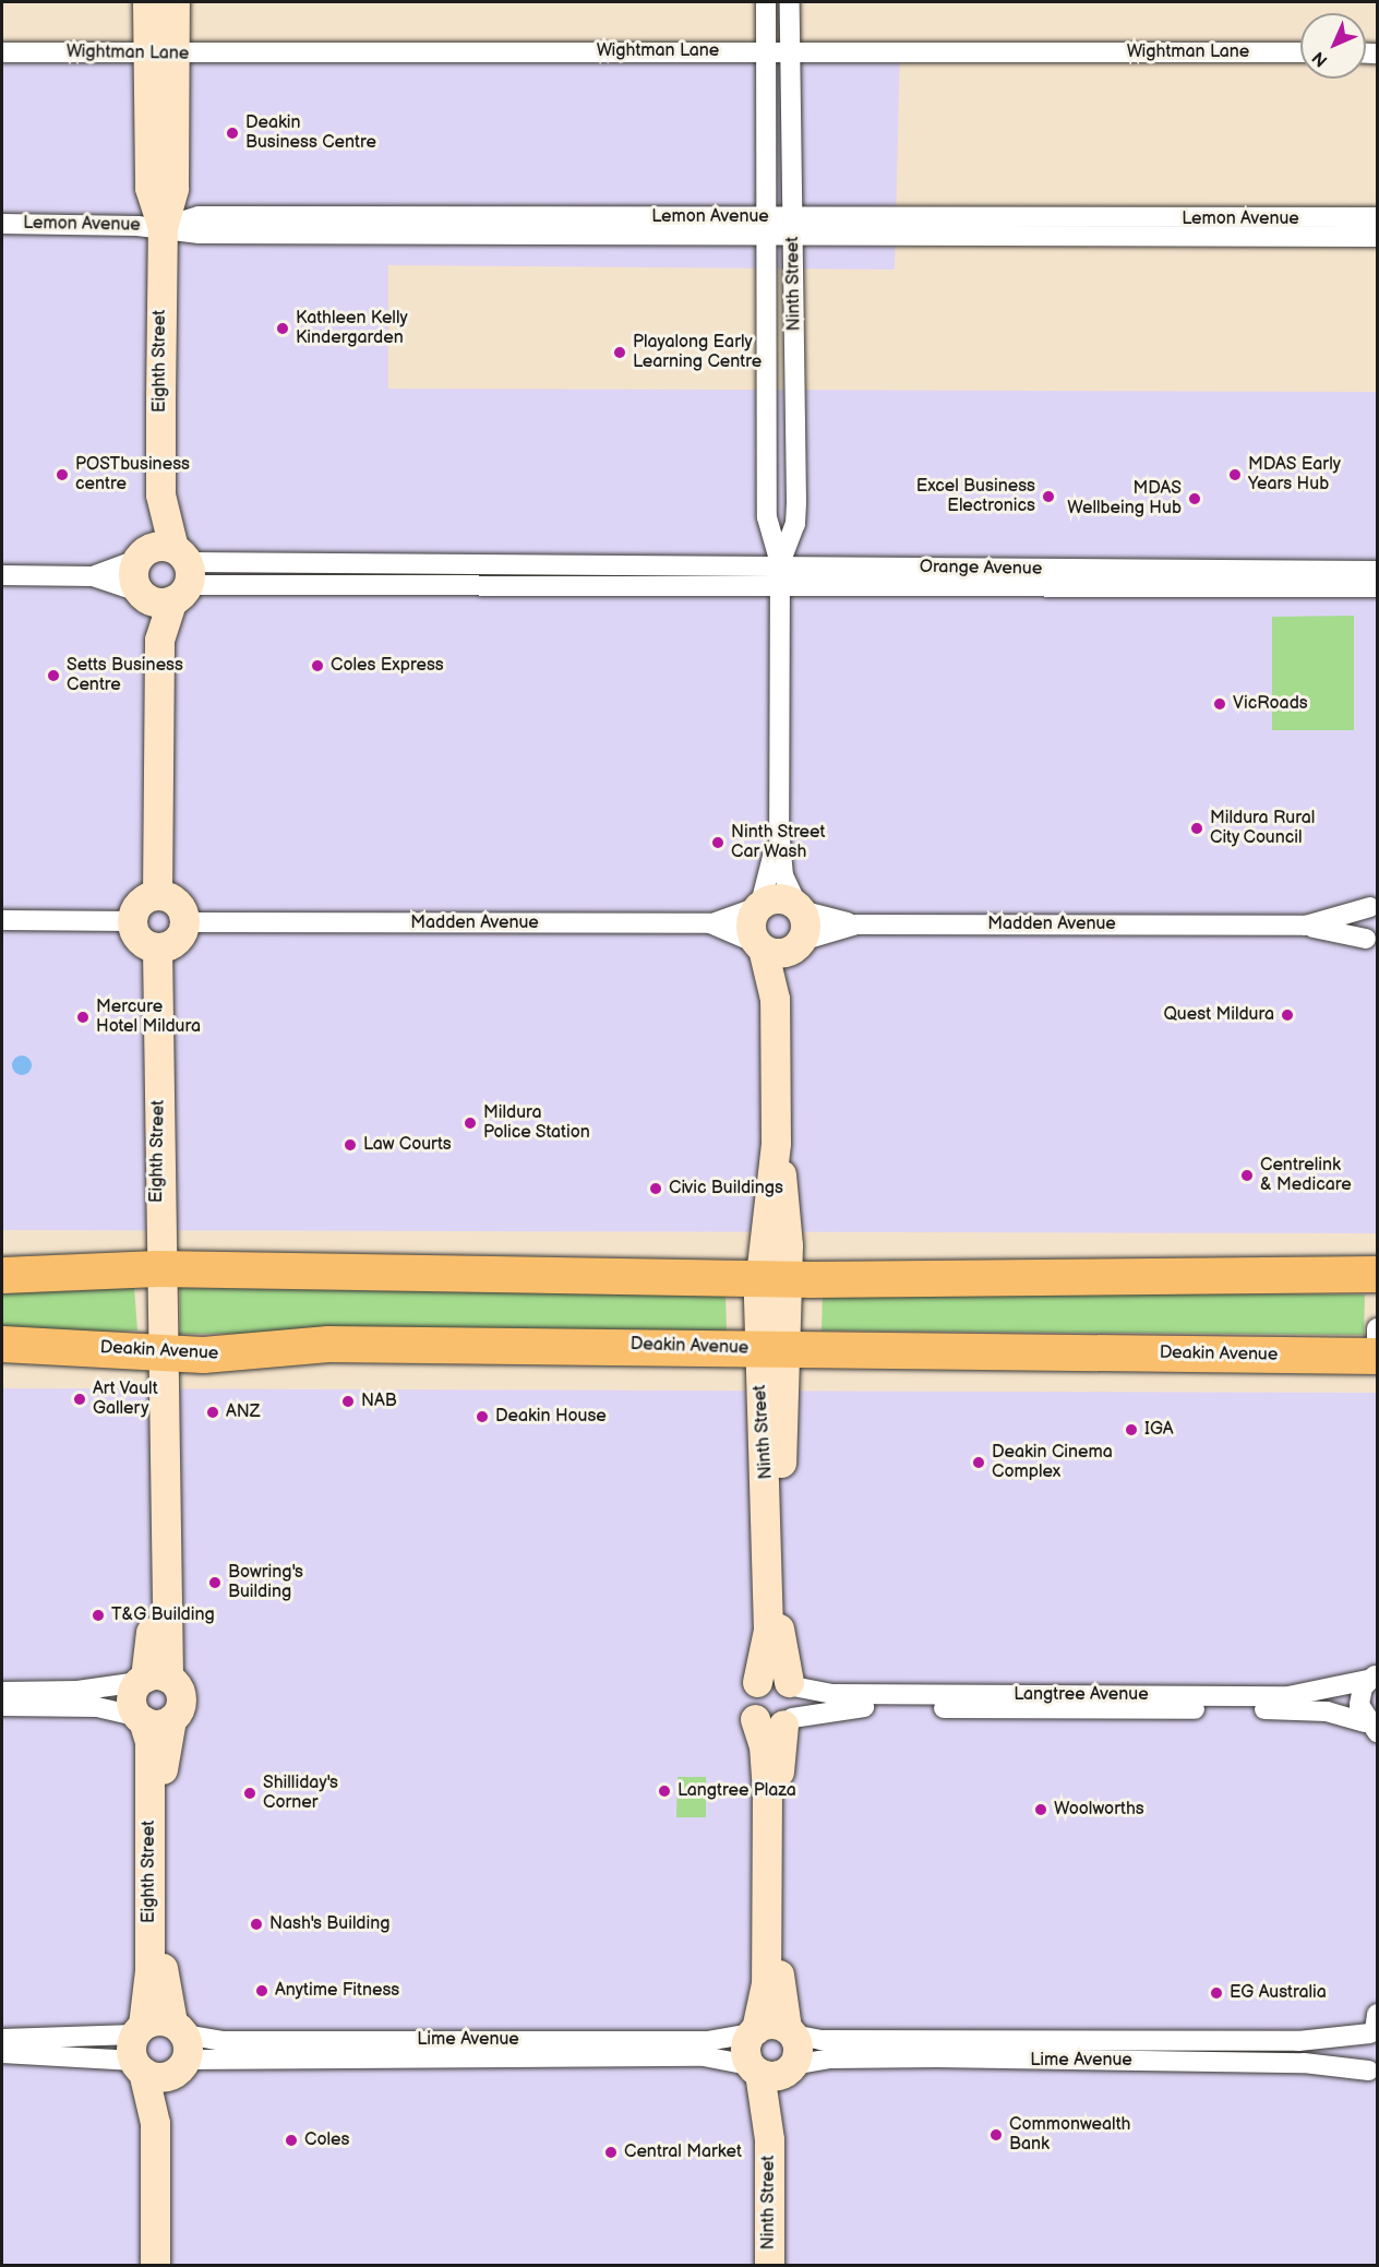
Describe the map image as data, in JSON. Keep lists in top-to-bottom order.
{
  "streets": {
    "highway": ["Deakin Avenue"],
    "street": [
      "Wightman Lane",
      "Lemon Avenue",
      "Ninth Street",
      "Eighth Street",
      "Orange Avenue",
      "Madden Avenue",
      "Langtree Avenue",
      "Lime Avenue"
    ]
  },
  "crossings": [
    ["Wightman Lane", "Ninth Street"],
    ["Wightman Lane", "Eighth Street"],
    ["Lemon Avenue", "Ninth Street"],
    ["Lemon Avenue", "Eighth Street"],
    ["Ninth Street", "Orange Avenue"],
    ["Ninth Street", "Madden Avenue"],
    ["Ninth Street", "Deakin Avenue"],
    ["Ninth Street", "Langtree Avenue"],
    ["Ninth Street", "Lime Avenue"],
    ["Eighth Street", "Orange Avenue"],
    ["Eighth Street", "Madden Avenue"],
    ["Eighth Street", "Deakin Avenue"],
    ["Eighth Street", "Lime Avenue"]
  ],
  "places": [
    "Deakin Business Centre",
    "Kathleen Kelly Kindergarden",
    "Playalong Early Learning Centre",
    "POSTbusiness centre",
    "MDAS Early Years Hub",
    "Excel Business Electronics",
    "MDAS Wellbeing Hub",
    "Coles Express",
    "Setts Business Centre",
    "VicRoads",
    "Mildura Rural City Council",
    "Ninth Street Car Wash",
    "Quest Mildura",
    "Mercure Hotel Mildura",
    "Mildura Police Station",
    "Law Courts",
    "Centrelink & Medicare",
    "Civic Buildings",
    "Art Vault Gallery",
    "NAB",
    "ANZ",
    "Deakin House",
    "IGA",
    "Deakin Cinema Complex",
    "Bowring's Building",
    "T&G Building",
    "Langtree Plaza",
    "Shilliday's Corner",
    "Woolworths",
    "Nash's Building",
    "Anytime Fitness",
    "EG Australia",
    "Commonwealth Bank",
    "Coles",
    "Central Market"
  ],
  "north": "bottom left"
}
